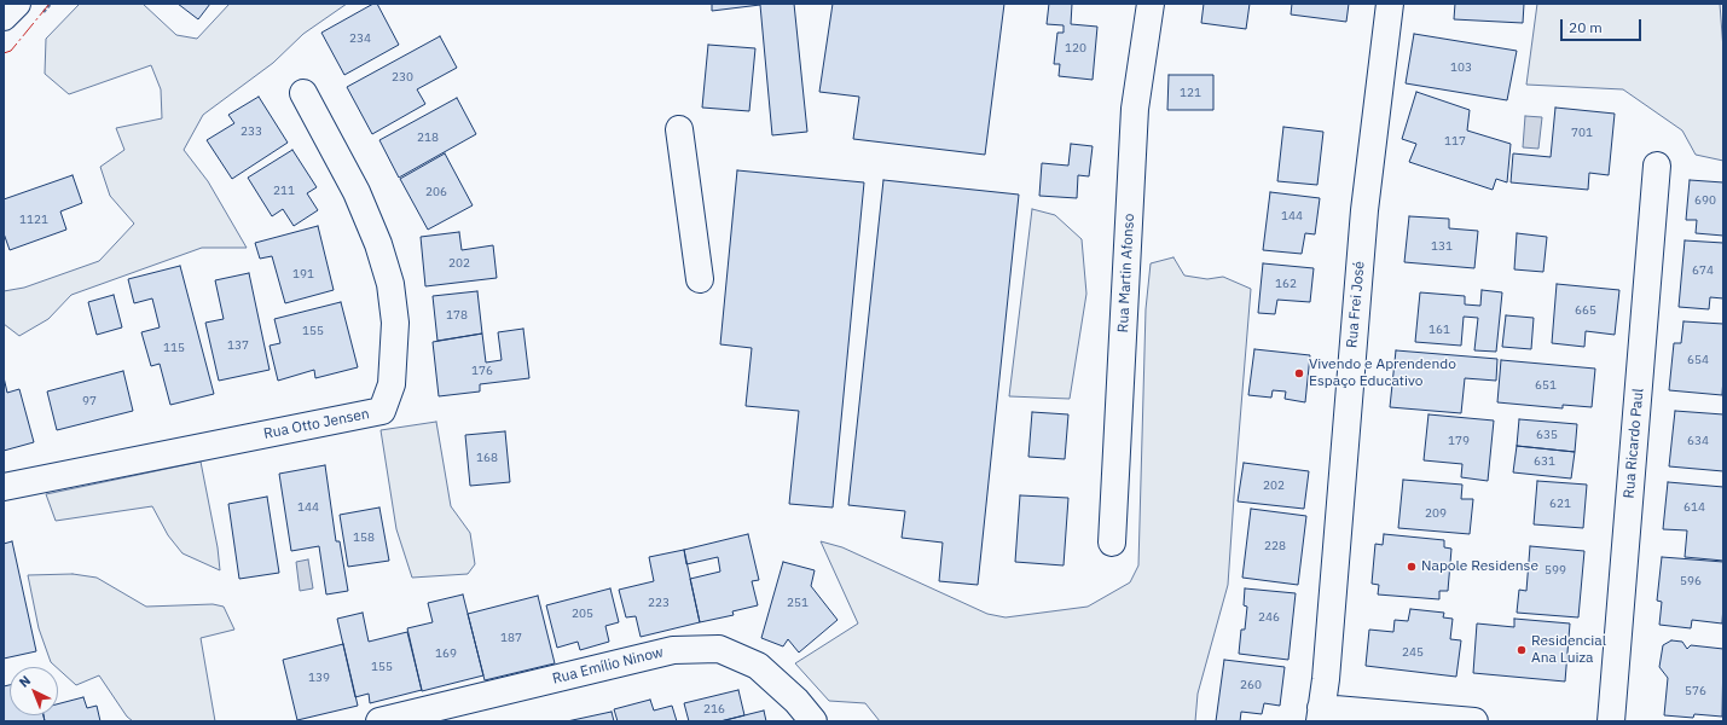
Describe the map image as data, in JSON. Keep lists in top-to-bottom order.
{
  "streets": {
    "street": [
      "Rua Martin Afonso",
      "Rua Frei José",
      "Rua Otto Jensen",
      "Rua Ricardo Paul",
      "Rua Emílio Ninow"
    ]
  },
  "places": ["Vivendo e Aprendendo Espaço Educativo", "Napole Residense", "Residencial Ana Luiza"],
  "house_numbers": [
    "234",
    "120",
    "103",
    "230",
    "121",
    "233",
    "701",
    "218",
    "117",
    "211",
    "206",
    "690",
    "144",
    "1121",
    "131",
    "202",
    "674",
    "191",
    "162",
    "665",
    "178",
    "161",
    "155",
    "137",
    "115",
    "654",
    "176",
    "651",
    "97",
    "635",
    "179",
    "634",
    "168",
    "631",
    "202",
    "621",
    "144",
    "614",
    "209",
    "158",
    "228",
    "599",
    "596",
    "223",
    "251",
    "205",
    "246",
    "187",
    "245",
    "169",
    "155",
    "139",
    "260",
    "576",
    "216"
  ],
  "scale_bar": "20 m",
  "north": "top left"
}
